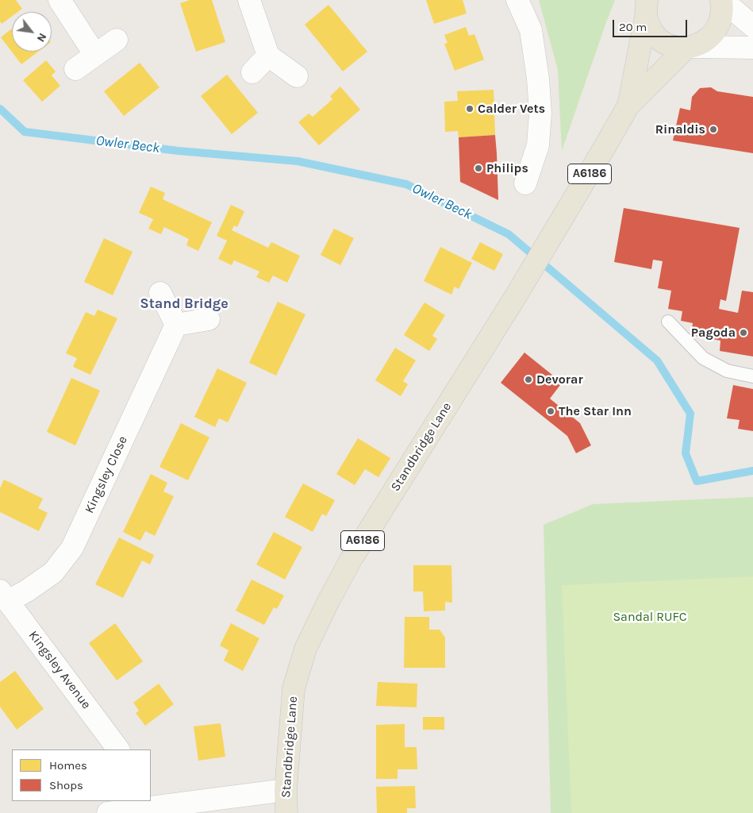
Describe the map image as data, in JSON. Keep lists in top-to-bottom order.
{
  "streets": {
    "main road": ["A6186", "Standbridge Lane"],
    "street": ["Kingsley Close", "Kingsley Avenue"]
  },
  "crossings": [
    ["Kingsley Close", "Kingsley Avenue"]
  ],
  "districts": ["Stand Bridge"],
  "water": ["Owler Beck"],
  "parks": ["Sandal RUFC"],
  "places": [
    "Calder Vets",
    "Rinaldis",
    "Philips",
    "Pagoda",
    "Devorar",
    "The Star Inn"
  ],
  "legend": ["Homes", "Shops"],
  "scale_bar": "20 m",
  "north": "bottom right"
}
